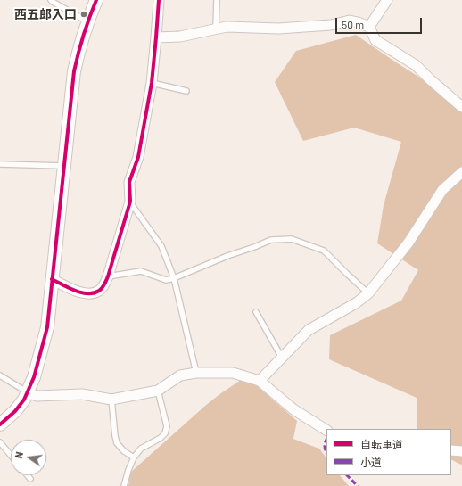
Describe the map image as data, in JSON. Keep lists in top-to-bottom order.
{
  "places": ["西五郎入口"],
  "legend": ["自転車道", "小道"],
  "scale_bar": "50 m",
  "north": "left"
}
